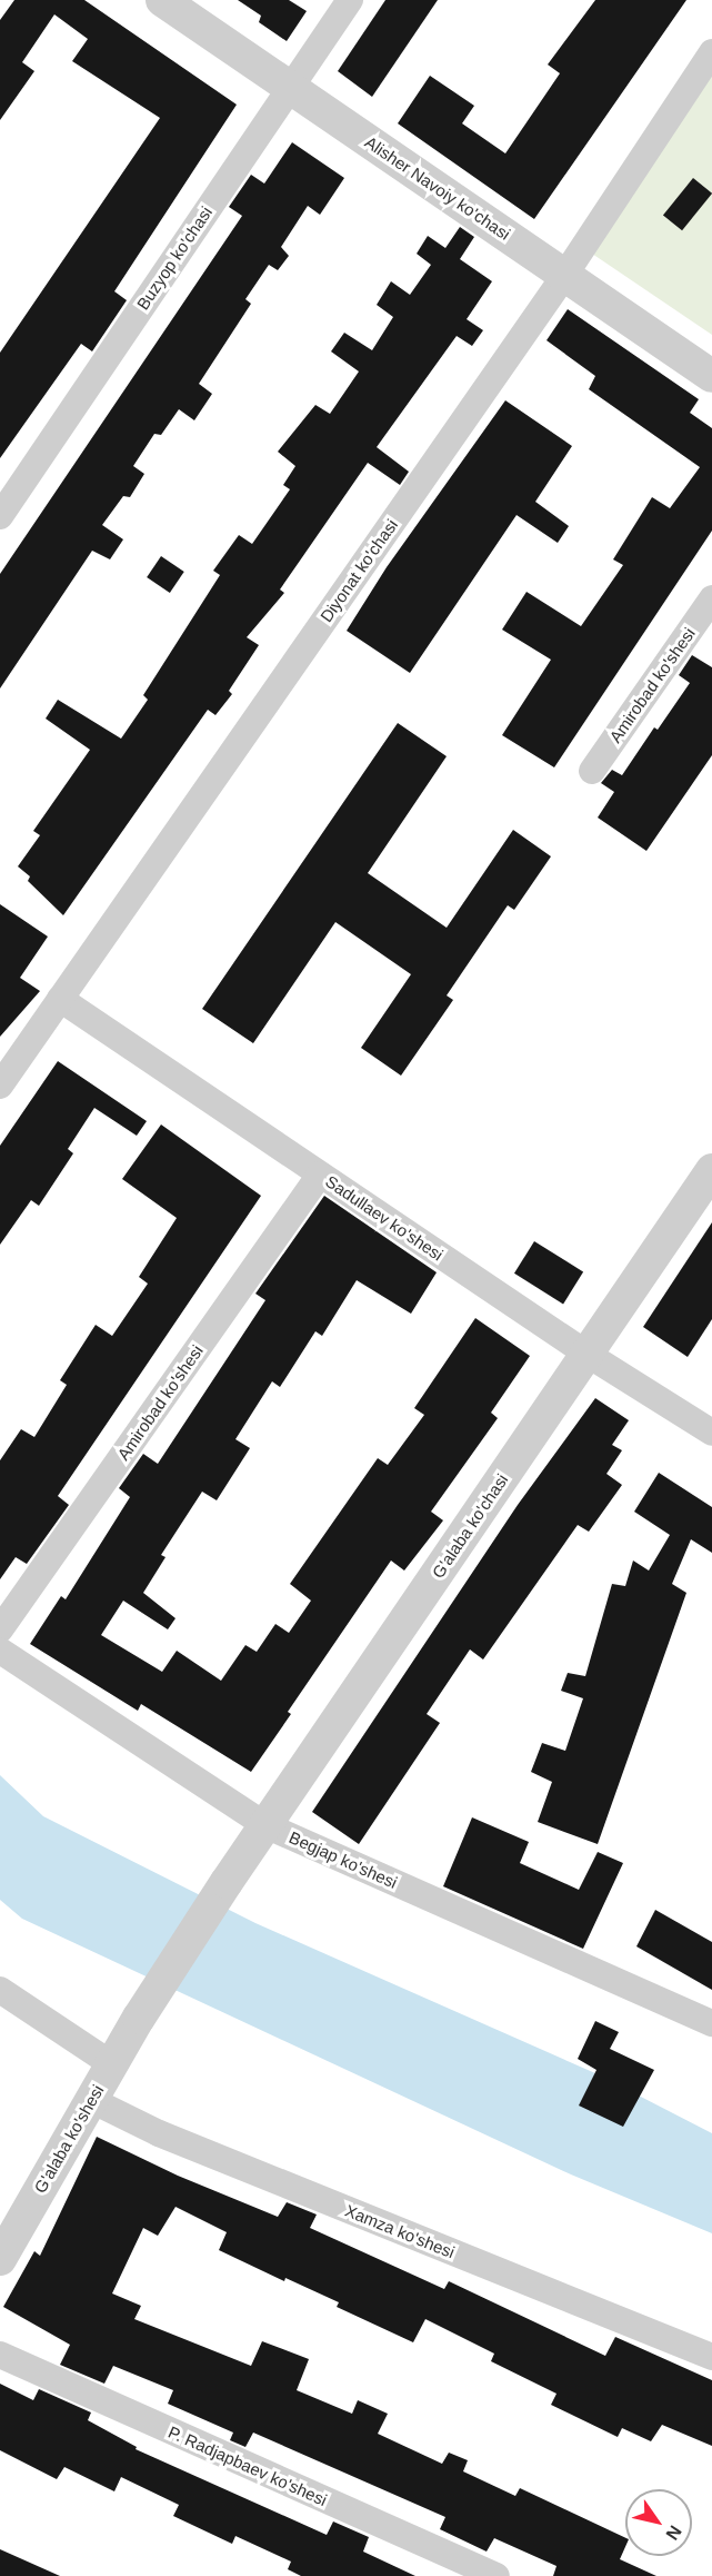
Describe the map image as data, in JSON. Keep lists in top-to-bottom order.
{
  "streets": {
    "street": [
      "Alisher Navoiy ko'chasi",
      "Buzyop ko'chasi",
      "Diyonat ko'chasi",
      "Amirobad ko'shesi",
      "Sadullaev ko'shesi",
      "G'alaba ko'chasi",
      "Begjap ko'shesi",
      "G'alaba ko'shesi",
      "Xamza ko'shesi",
      "P. Radjapbaev ko'shesi"
    ]
  },
  "crossings": [
    ["Alisher Navoiy ko'chasi", "Buzyop ko'chasi"],
    ["Alisher Navoiy ko'chasi", "Diyonat ko'chasi"],
    ["Diyonat ko'chasi", "Sadullaev ko'shesi"],
    ["Amirobad ko'shesi", "Sadullaev ko'shesi"],
    ["Sadullaev ko'shesi", "G'alaba ko'chasi"],
    ["G'alaba ko'chasi", "Begjap ko'shesi"],
    ["G'alaba ko'chasi", "G'alaba ko'shesi"],
    ["G'alaba ko'shesi", "Xamza ko'shesi"]
  ],
  "north": "bottom right"
}
